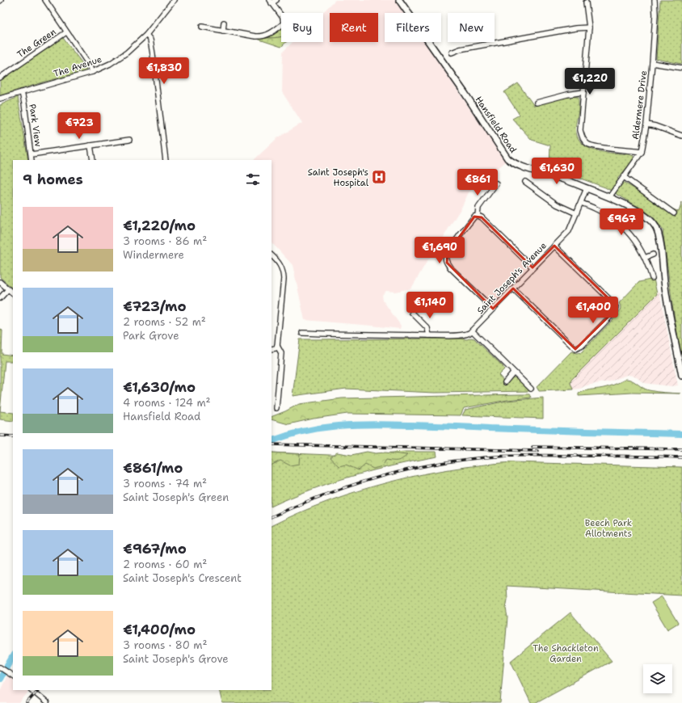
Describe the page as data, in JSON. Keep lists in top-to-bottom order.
{
  "streets": {
    "street": [
      "The Green",
      "The Avenue",
      "Aldermere Drive",
      "Hansfield Road",
      "Park View",
      "Saint Joseph's Avenue"
    ]
  },
  "crossings": [
    ["The Green", "The Avenue"],
    ["The Avenue", "Park View"],
    ["Aldermere Drive", "Hansfield Road"],
    ["Hansfield Road", "Saint Joseph's Avenue"]
  ],
  "parks": ["Beech Park Allotments", "The Shackleton Garden"],
  "places": {
    "hospital": ["Saint Joseph's Hospital"]
  },
  "page": {
    "chip": [
      "Buy",
      "Rent",
      "Filters",
      "New"
    ],
    "price": [
      "€1,830",
      "€1,220",
      "€723",
      "€1,630",
      "€861",
      "€967",
      "€1,690",
      "€1,140",
      "€1,400"
    ],
    "heading": "9 homes",
    "list": [
      {
        "name": "€1,220/mo",
        "note": "3 rooms · 86 m² · Windermere"
      },
      {
        "name": "€723/mo",
        "note": "2 rooms · 52 m² · Park Grove"
      },
      {
        "name": "€1,630/mo",
        "note": "4 rooms · 124 m² · Hansfield Road"
      },
      {
        "name": "€861/mo",
        "note": "3 rooms · 74 m² · Saint Joseph's Green"
      },
      {
        "name": "€967/mo",
        "note": "2 rooms · 60 m² · Saint Joseph's Crescent"
      },
      {
        "name": "€1,400/mo",
        "note": "3 rooms · 80 m² · Saint Joseph's Grove"
      }
    ]
  }
}
